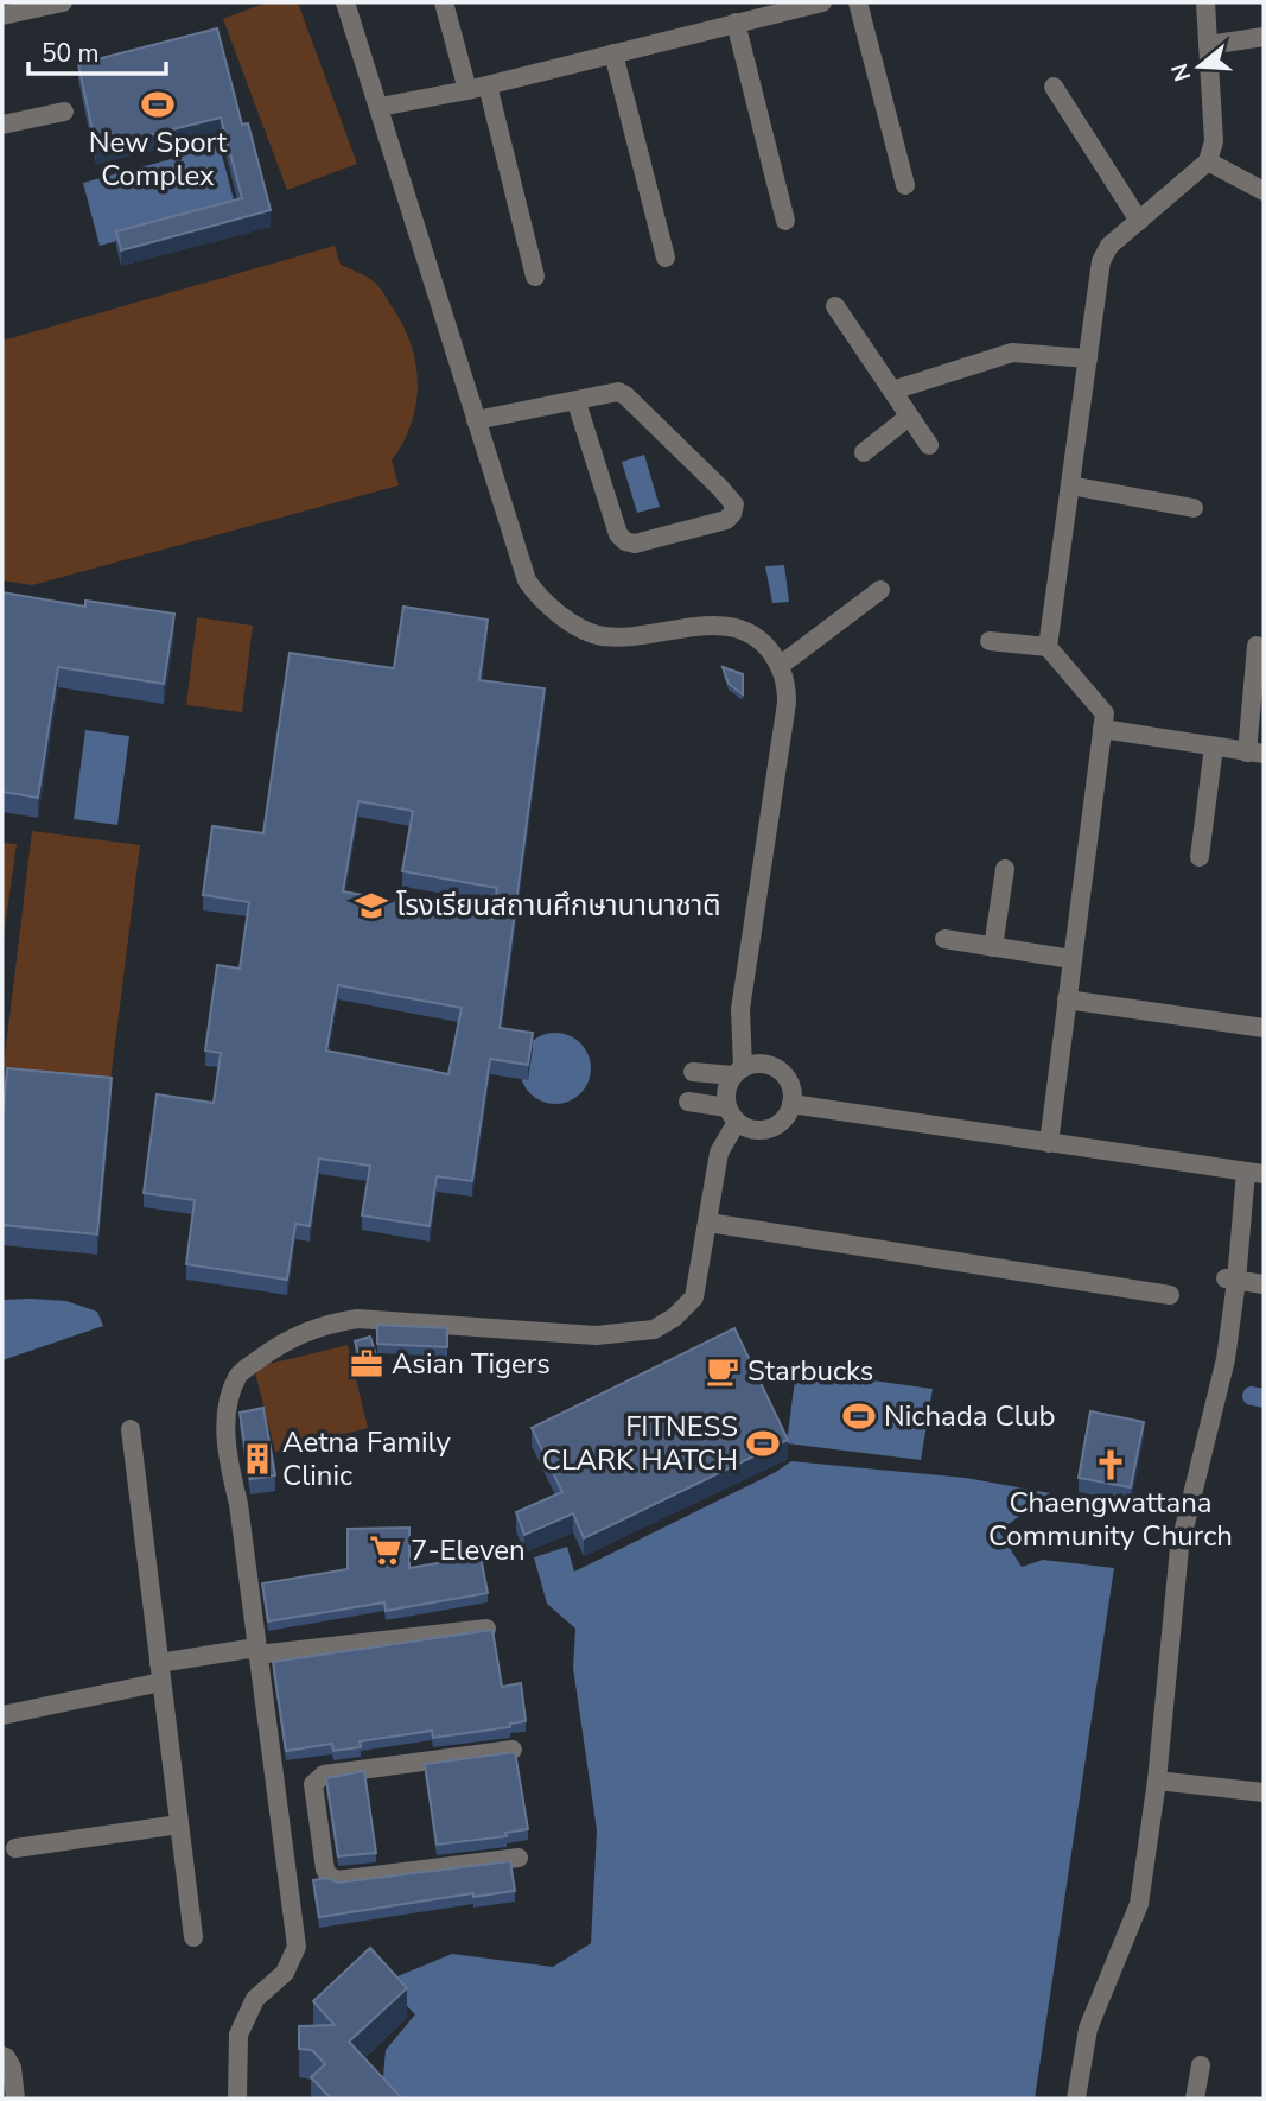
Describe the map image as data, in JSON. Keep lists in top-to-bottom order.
{
  "places": {
    "sports": ["New Sport Complex", "Nichada Club", "FITNESS CLARK HATCH"],
    "school or university": ["โรงเรียนสถานศึกษานานาชาติ"],
    "office": ["Asian Tigers"],
    "cafe": ["Starbucks"],
    "building": ["Aetna Family Clinic"],
    "church": ["Chaengwattana Community Church"],
    "supermarket": ["7-Eleven"]
  },
  "scale_bar": "50 m",
  "north": "left"
}
